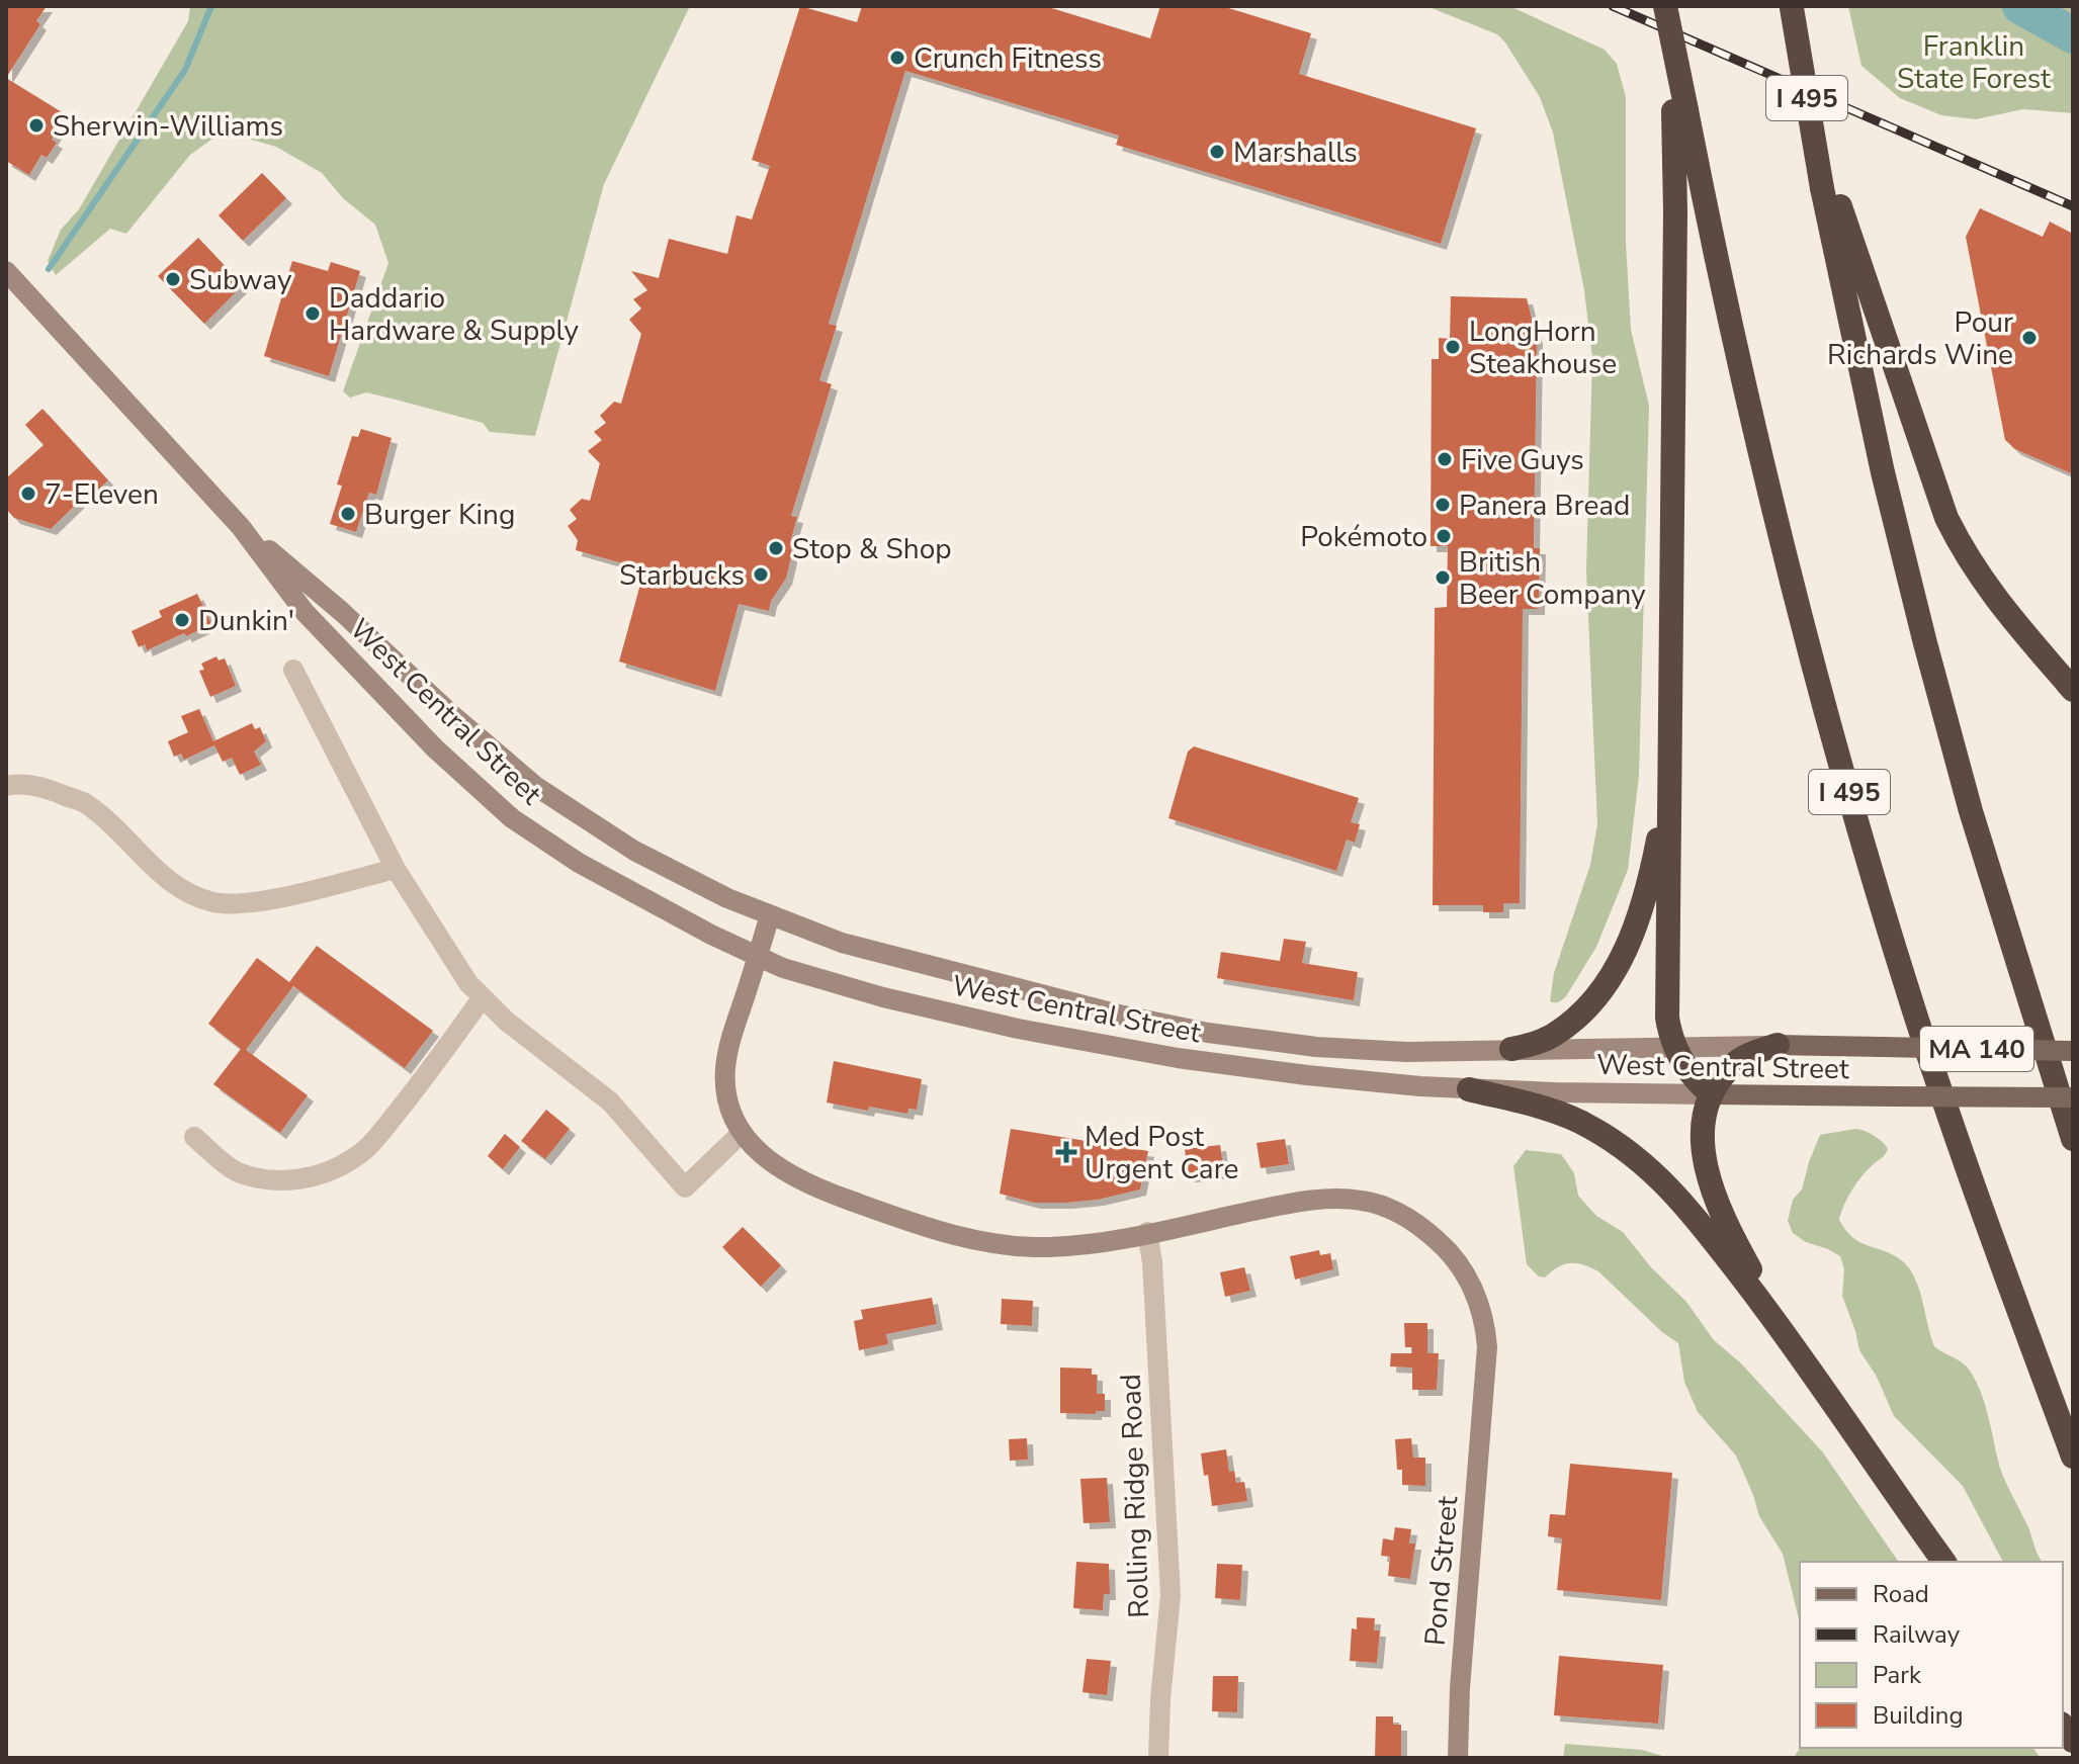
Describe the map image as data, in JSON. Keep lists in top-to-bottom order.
{
  "streets": {
    "highway": ["I 495"],
    "main road": ["West Central Street", "MA 140", "Pond Street"],
    "street": ["Rolling Ridge Road"]
  },
  "crossings": [
    ["Rolling Ridge Road", "Pond Street"]
  ],
  "parks": ["Franklin State Forest"],
  "places": {
    "other": [
      "Crunch Fitness",
      "Sherwin-Williams",
      "Marshalls",
      "Subway",
      "Daddario Hardware & Supply",
      "Pour Richards Wine",
      "LongHorn Steakhouse",
      "Five Guys",
      "7-Eleven",
      "Panera Bread",
      "Burger King",
      "Pokémoto",
      "Stop & Shop",
      "Starbucks",
      "British Beer Company",
      "Dunkin'"
    ],
    "health": ["Med Post Urgent Care"]
  },
  "legend": [
    "Road",
    "Railway",
    "Park",
    "Building"
  ]
}
